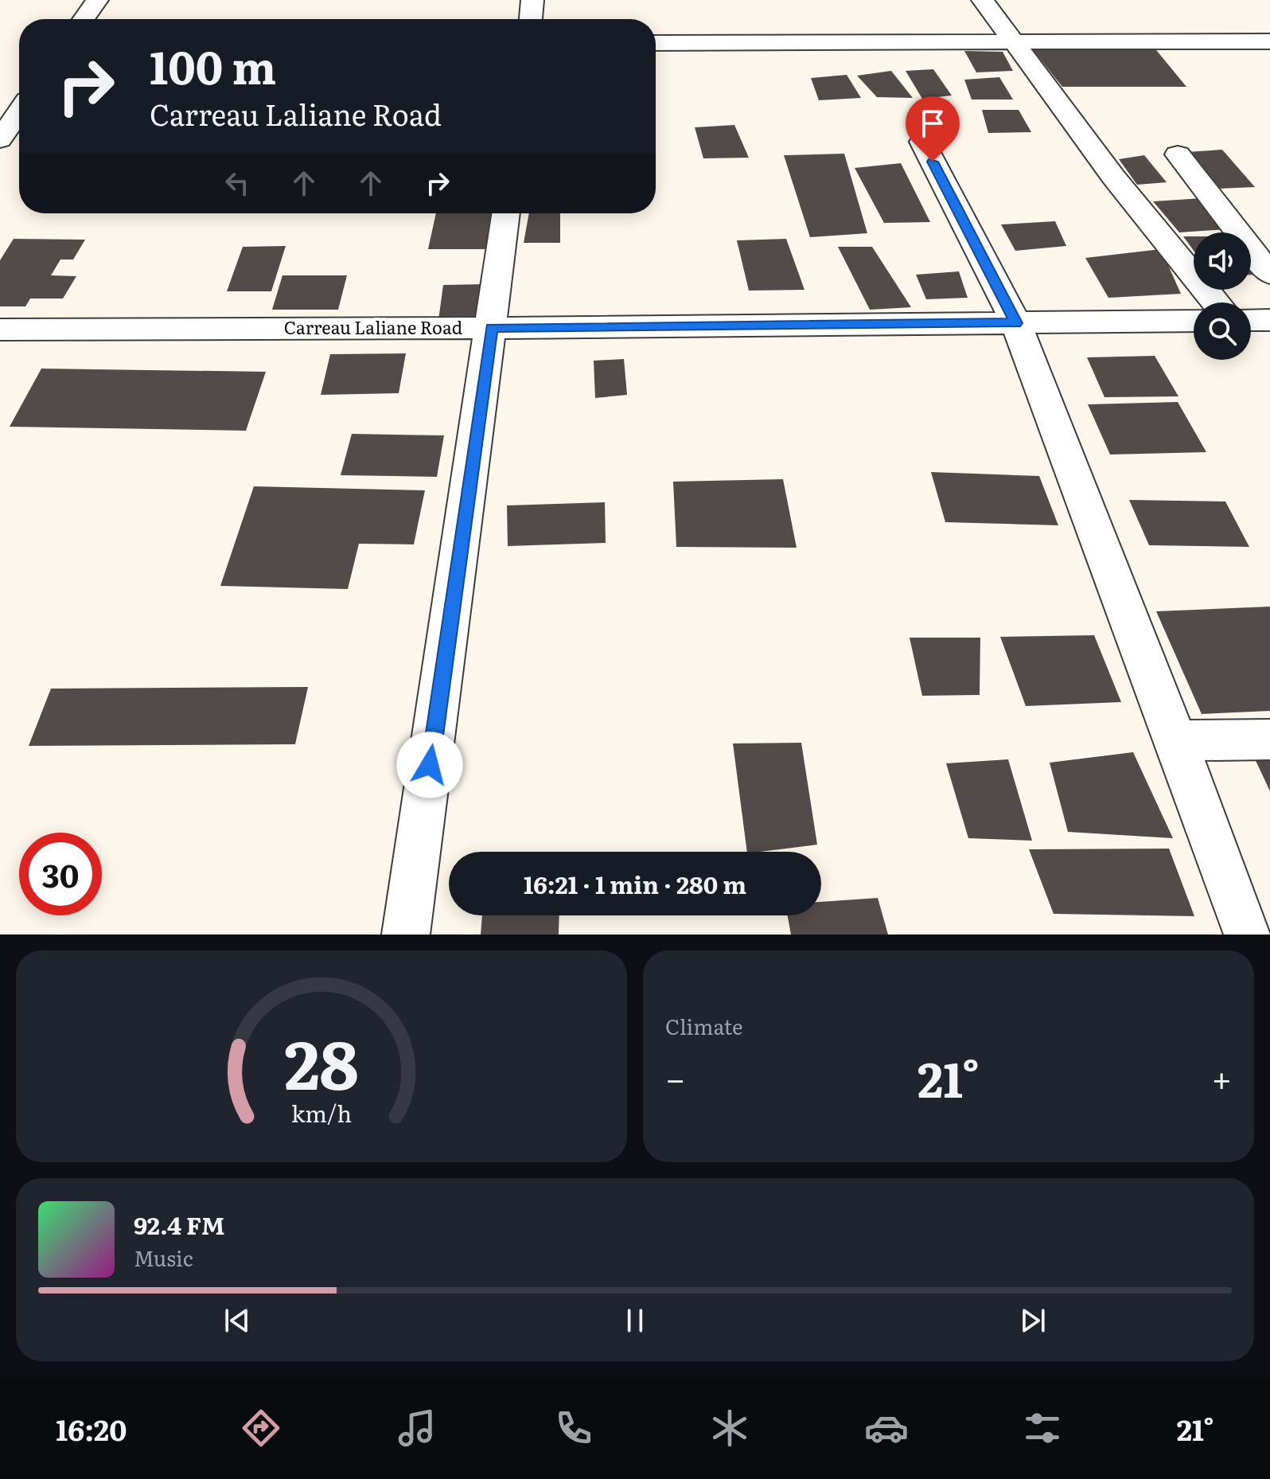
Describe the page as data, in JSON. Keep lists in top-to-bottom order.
{
  "streets": {
    "street": ["Carreau Laliane Road"]
  },
  "page": {
    "turn": ["100 m", "Carreau Laliane Road"],
    "limit": "30",
    "trip": "16:21 · 1 min · 280 m",
    "tile": "Climate",
    "heat": ["−", "21°", "+"],
    "song": ["92.4 FM", "Music"],
    "tabs": ["16:20", "21°"],
    "gauge": ["28", "km/h"]
  }
}
